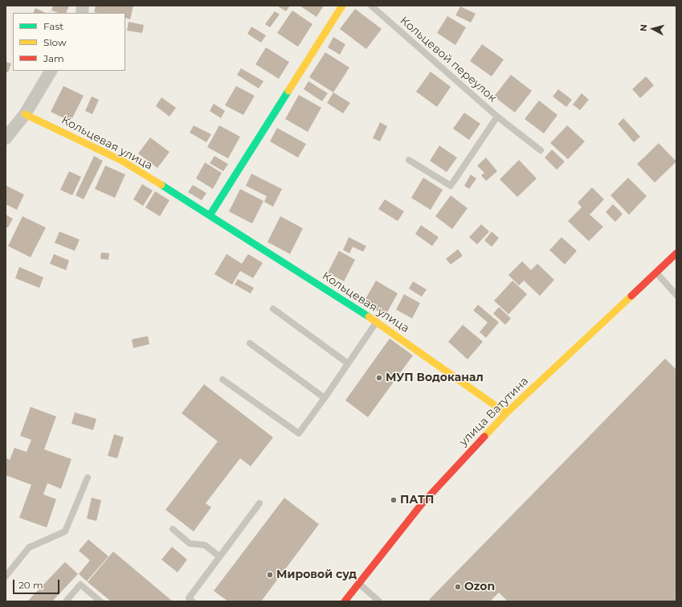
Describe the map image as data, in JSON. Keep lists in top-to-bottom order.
{
  "streets": {
    "street": ["Кольцевая улица", "улица Ватутина"],
    "lane": ["Кольцевой переулок"]
  },
  "crossings": [
    ["Кольцевая улица", "улица Ватутина"]
  ],
  "places": [
    "МУП Водоканал",
    "ПАТП",
    "Мировой суд",
    "Ozon"
  ],
  "legend": ["Fast", "Slow", "Jam"],
  "scale_bar": "20 m",
  "north": "left"
}
